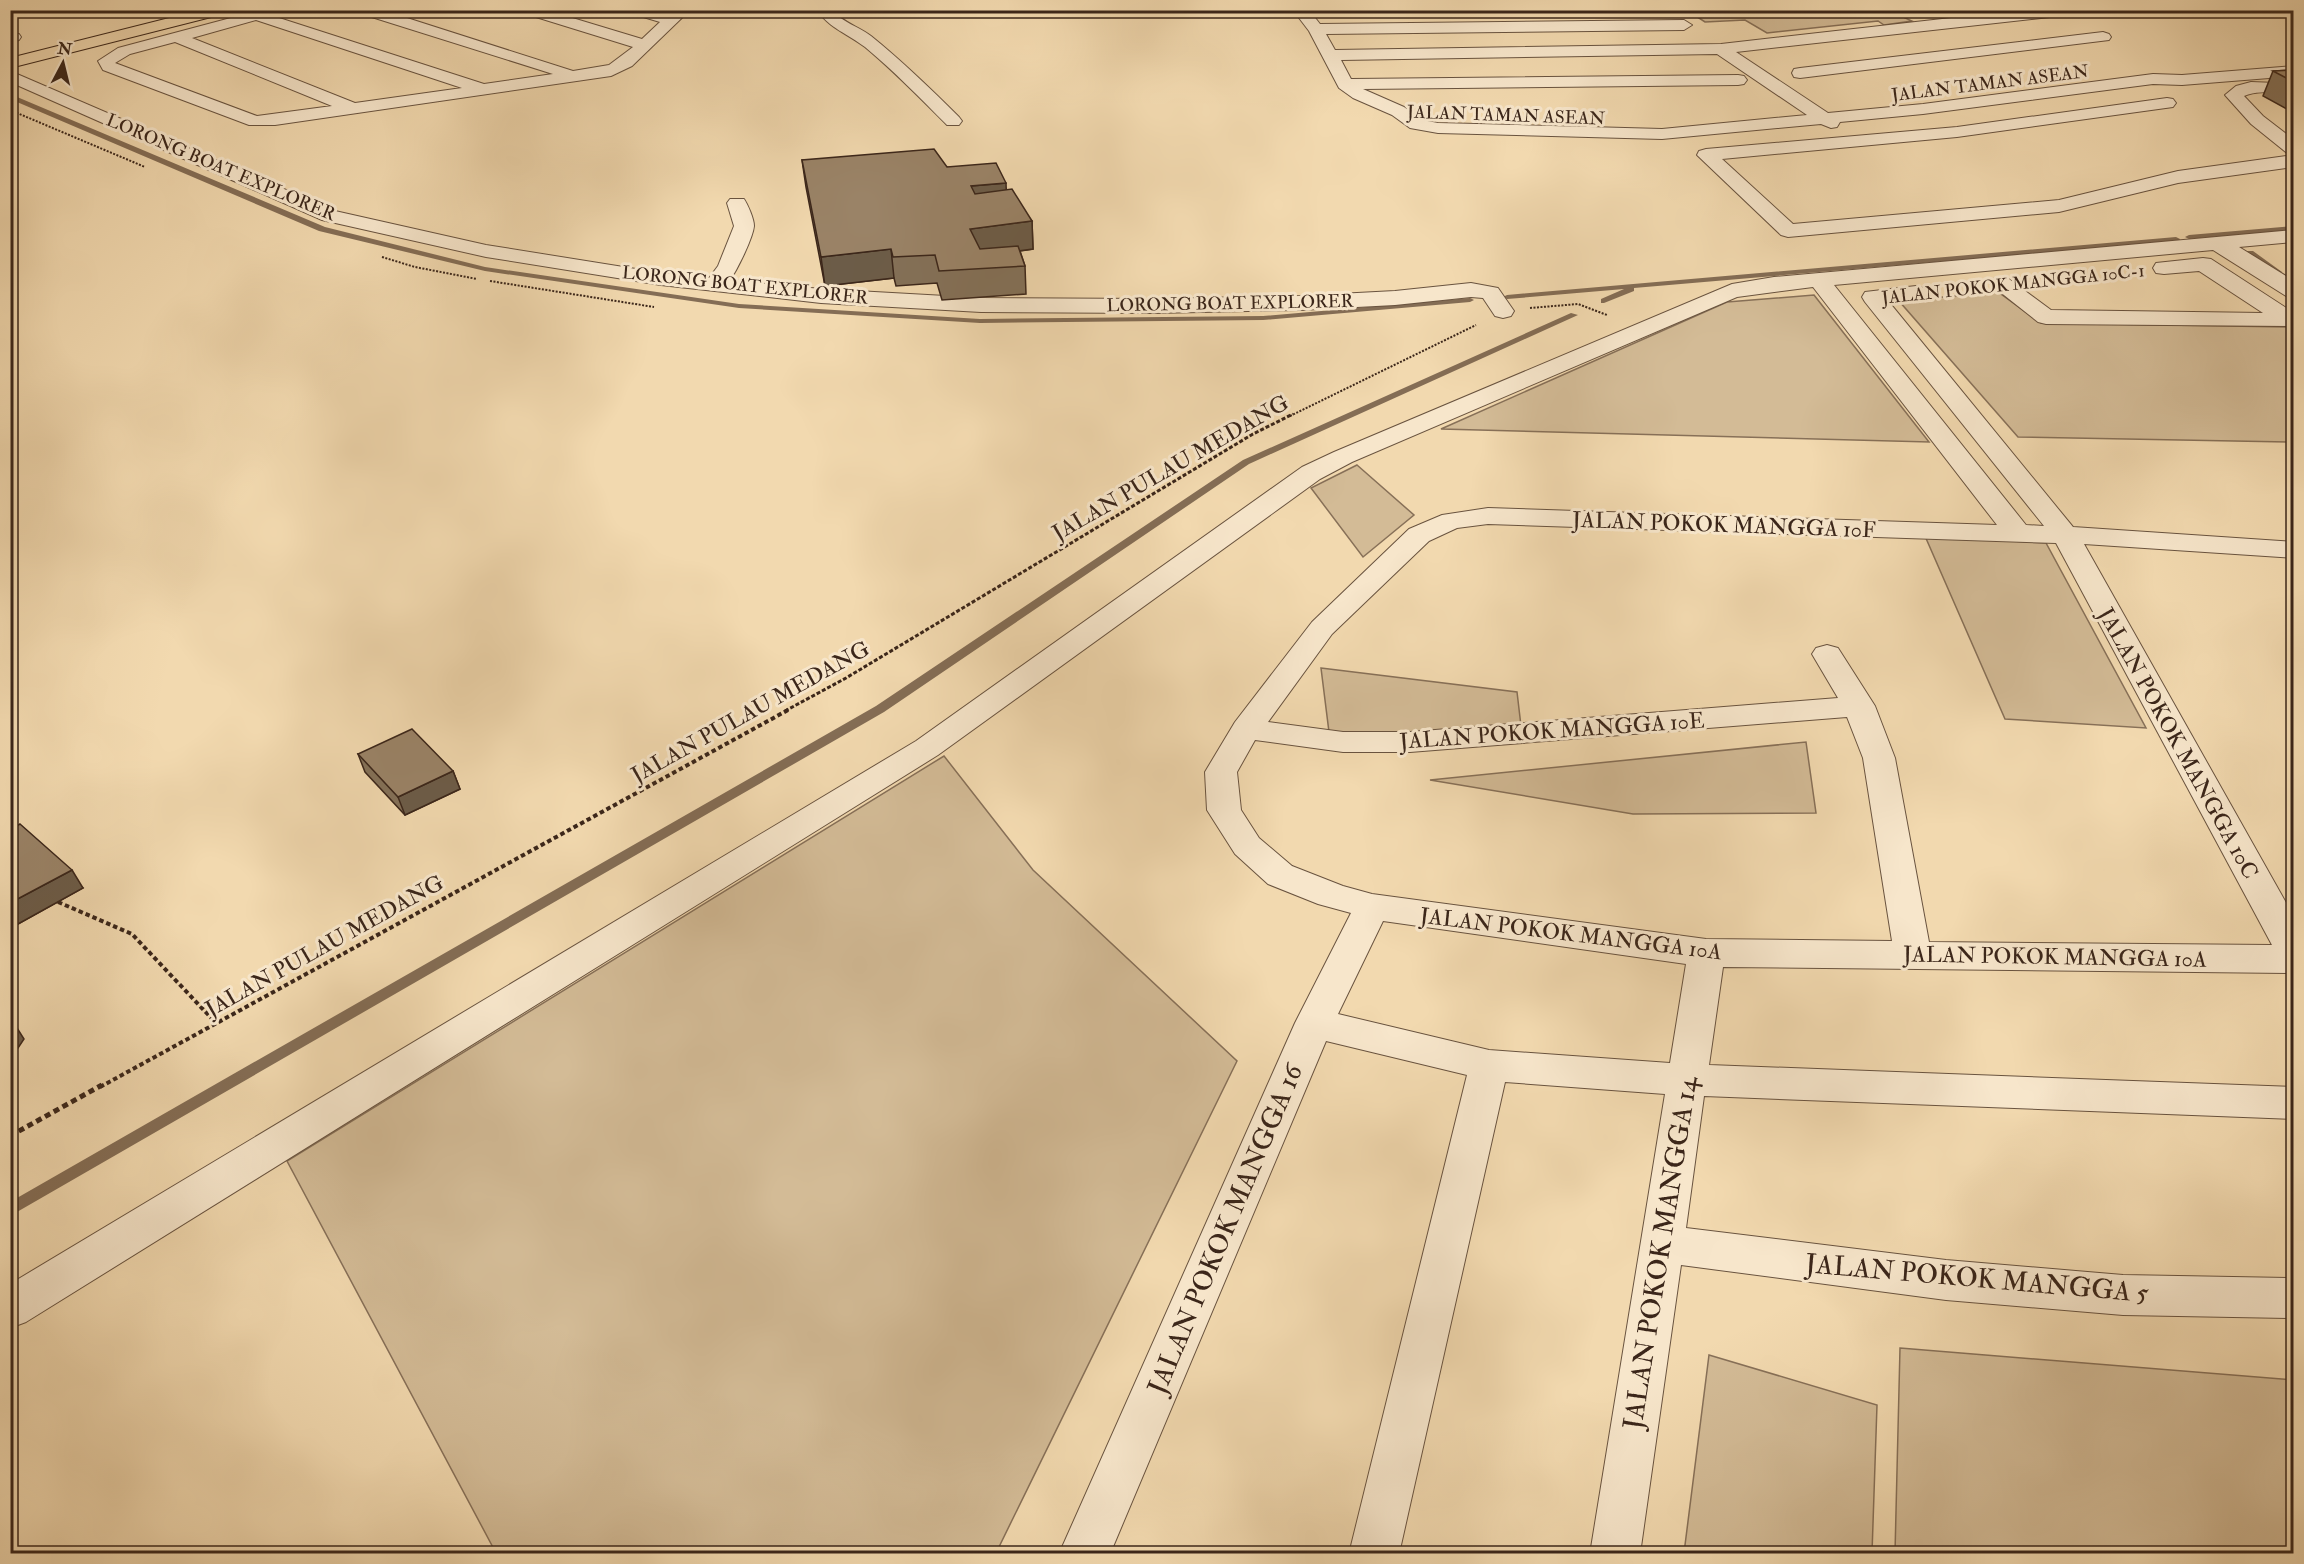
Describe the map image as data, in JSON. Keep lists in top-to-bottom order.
{
  "streets": {
    "street": [
      "JALAN TAMAN ASEAN",
      "LORONG BOAT EXPLORER",
      "JALAN POKOK MANGGA 10C-1",
      "JALAN POKOK MANGGA 10F",
      "JALAN POKOK MANGGA 10E",
      "JALAN POKOK MANGGA 10C",
      "JALAN POKOK MANGGA 10A",
      "JALAN POKOK MANGGA 16",
      "JALAN POKOK MANGGA 14",
      "JALAN POKOK MANGGA 5"
    ],
    "path": ["JALAN PULAU MEDANG"]
  },
  "crossings": [
    ["LORONG BOAT EXPLORER", "JALAN PULAU MEDANG"],
    ["JALAN POKOK MANGGA 10C-1", "JALAN POKOK MANGGA 10F"],
    ["JALAN POKOK MANGGA 10C-1", "JALAN POKOK MANGGA 10C"],
    ["JALAN POKOK MANGGA 10F", "JALAN POKOK MANGGA 10E"],
    ["JALAN POKOK MANGGA 10F", "JALAN POKOK MANGGA 10C"],
    ["JALAN POKOK MANGGA 10F", "JALAN POKOK MANGGA 10A"],
    ["JALAN POKOK MANGGA 10E", "JALAN POKOK MANGGA 10A"],
    ["JALAN POKOK MANGGA 10A", "JALAN POKOK MANGGA 16"],
    ["JALAN POKOK MANGGA 10A", "JALAN POKOK MANGGA 14"],
    ["JALAN POKOK MANGGA 14", "JALAN POKOK MANGGA 5"]
  ],
  "north": "top"
}
